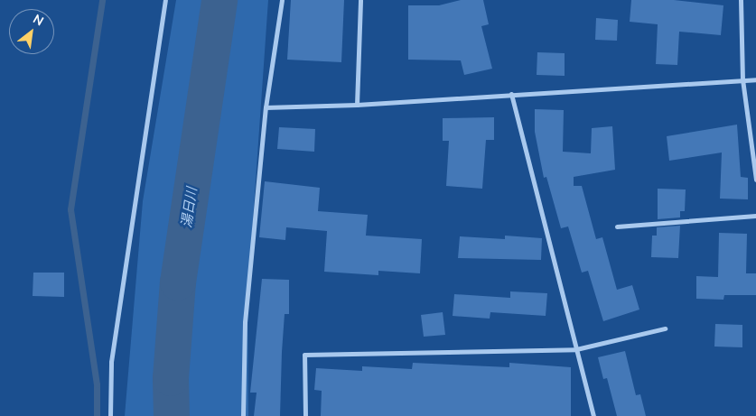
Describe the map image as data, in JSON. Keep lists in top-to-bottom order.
{
  "water": ["湯日川"],
  "north": "top right"
}
